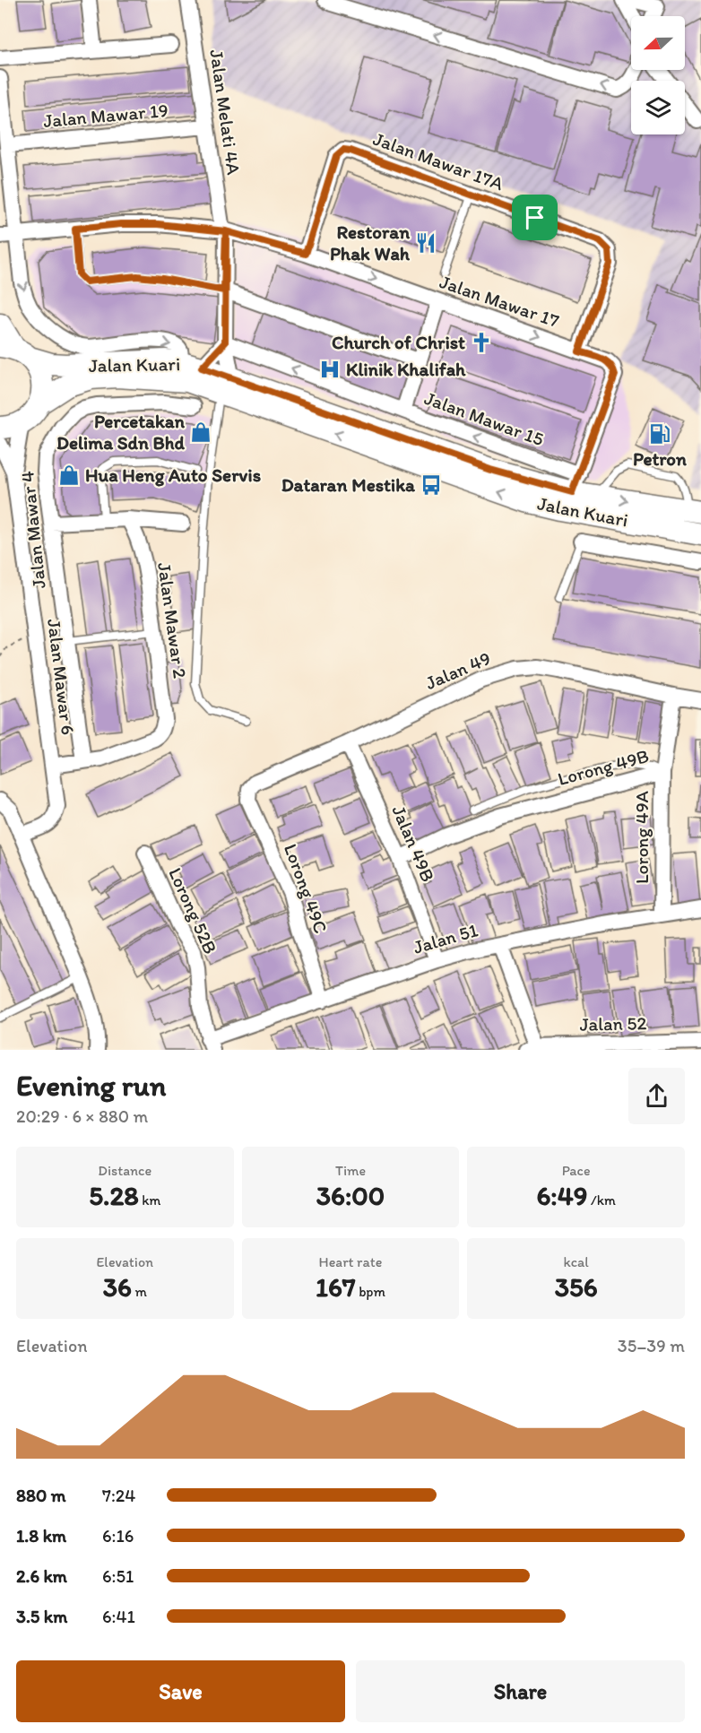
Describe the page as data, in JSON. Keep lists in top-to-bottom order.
{
  "streets": {
    "street": [
      "Jalan Melati 4A",
      "Jalan Mawar 19",
      "Jalan Mawar 17A",
      "Jalan Mawar 17",
      "Jalan Kuari",
      "Jalan Mawar 15",
      "Jalan Mawar 4",
      "Jalan Mawar 2",
      "Jalan 49",
      "Jalan Mawar 6",
      "Lorong 49B",
      "Lorong 49A",
      "Jalan 49B",
      "Lorong 49C",
      "Lorong 52B",
      "Jalan 51",
      "Jalan 52"
    ]
  },
  "crossings": [
    ["Jalan Melati 4A", "Jalan Mawar 19"],
    ["Jalan Melati 4A", "Jalan Mawar 17"],
    ["Jalan Mawar 17A", "Jalan Mawar 17"],
    ["Jalan Mawar 17", "Jalan Kuari"],
    ["Jalan Mawar 17", "Jalan Mawar 15"],
    ["Jalan Kuari", "Jalan Mawar 15"],
    ["Jalan Kuari", "Jalan Mawar 4"],
    ["Jalan Kuari", "Jalan Mawar 6"],
    ["Jalan Mawar 4", "Jalan Mawar 2"],
    ["Jalan 49", "Lorong 49A"],
    ["Jalan 49", "Jalan 49B"],
    ["Jalan 49", "Lorong 49C"],
    ["Lorong 49B", "Lorong 49A"],
    ["Lorong 49B", "Jalan 49B"],
    ["Lorong 49A", "Jalan 51"],
    ["Jalan 49B", "Jalan 51"],
    ["Lorong 49C", "Jalan 51"],
    ["Lorong 52B", "Jalan 51"]
  ],
  "places": {
    "restaurant": ["Restoran Phak Wah"],
    "church": ["Church of Christ"],
    "hospital": ["Klinik Khalifah"],
    "shop": ["Percetakan Delima Sdn Bhd", "Hua Heng Auto Servis"],
    "fuel station": ["Petron"],
    "bus stop": ["Dataran Mestika"]
  },
  "north": "left",
  "page": {
    "heading": ["Evening run", "20:29 · 6 × 880 m"],
    "stats": [
      ["Distance", "5.28 km"],
      ["Time", "36:00"],
      ["Pace", "6:49 /km"],
      ["Elevation", "36 m"],
      ["Heart rate", "167 bpm"],
      ["kcal", "356"]
    ],
    "chart": ["Elevation", "35–39 m"],
    "list": [
      {
        "name": "880 m",
        "note": "7:24"
      },
      {
        "name": "1.8 km",
        "note": "6:16"
      },
      {
        "name": "2.6 km",
        "note": "6:51"
      },
      {
        "name": "3.5 km",
        "note": "6:41"
      }
    ],
    "buttons": ["Save", "Share"]
  }
}
